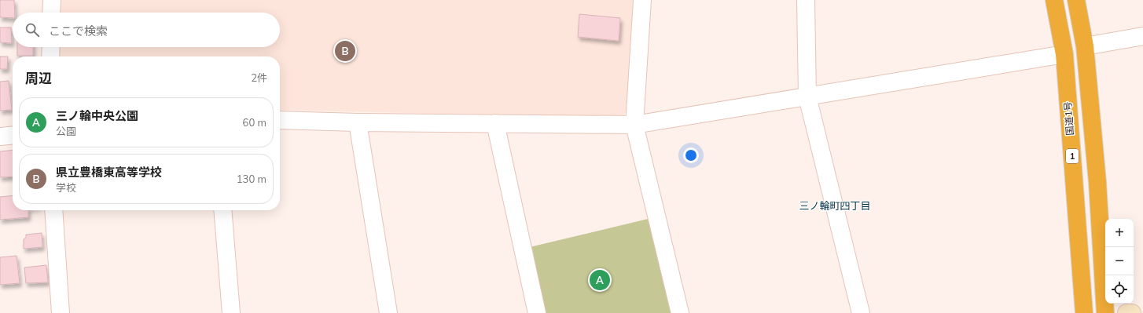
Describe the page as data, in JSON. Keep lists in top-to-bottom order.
{
  "streets": {
    "highway": ["国道1号", "1"]
  },
  "districts": ["三ノ輪町四丁目"],
  "page": {
    "search": "ここで検索",
    "pins": ["B", "A"],
    "heading": ["周辺", "2件"],
    "list": [
      {
        "mark": "A",
        "name": "三ノ輪中央公園",
        "note": "公園",
        "value": "60 m"
      },
      {
        "mark": "B",
        "name": "県立豊橋東高等学校",
        "note": "学校",
        "value": "130 m"
      }
    ],
    "map_buttons": ["+", "−"]
  }
}
